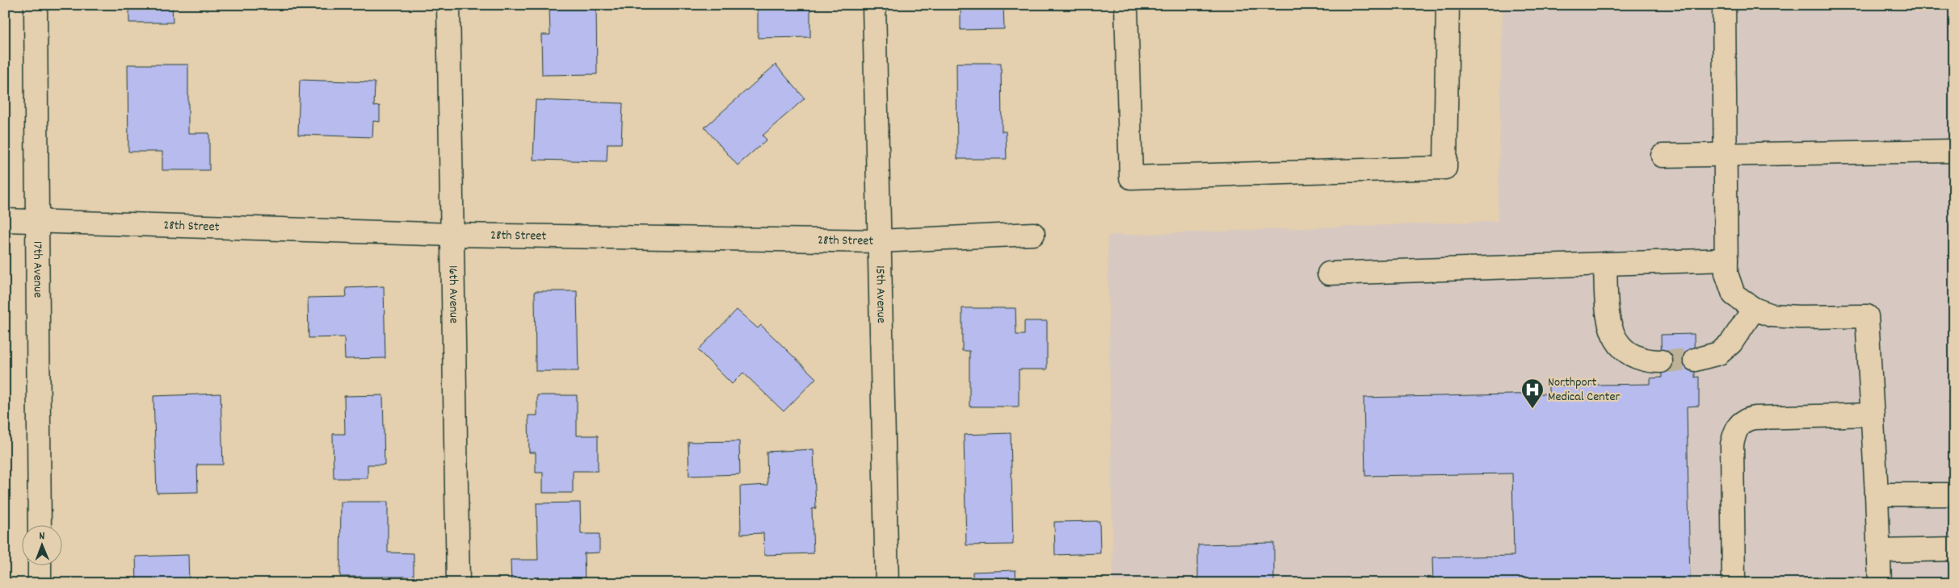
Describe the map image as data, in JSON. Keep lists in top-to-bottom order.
{
  "streets": {
    "street": [
      "28th Street",
      "17th Avenue",
      "16th Avenue",
      "15th Avenue"
    ]
  },
  "crossings": [
    ["28th Street", "17th Avenue"],
    ["28th Street", "16th Avenue"],
    ["28th Street", "15th Avenue"]
  ],
  "places": {
    "hospital": ["Northport Medical Center"]
  },
  "north": "top"
}
